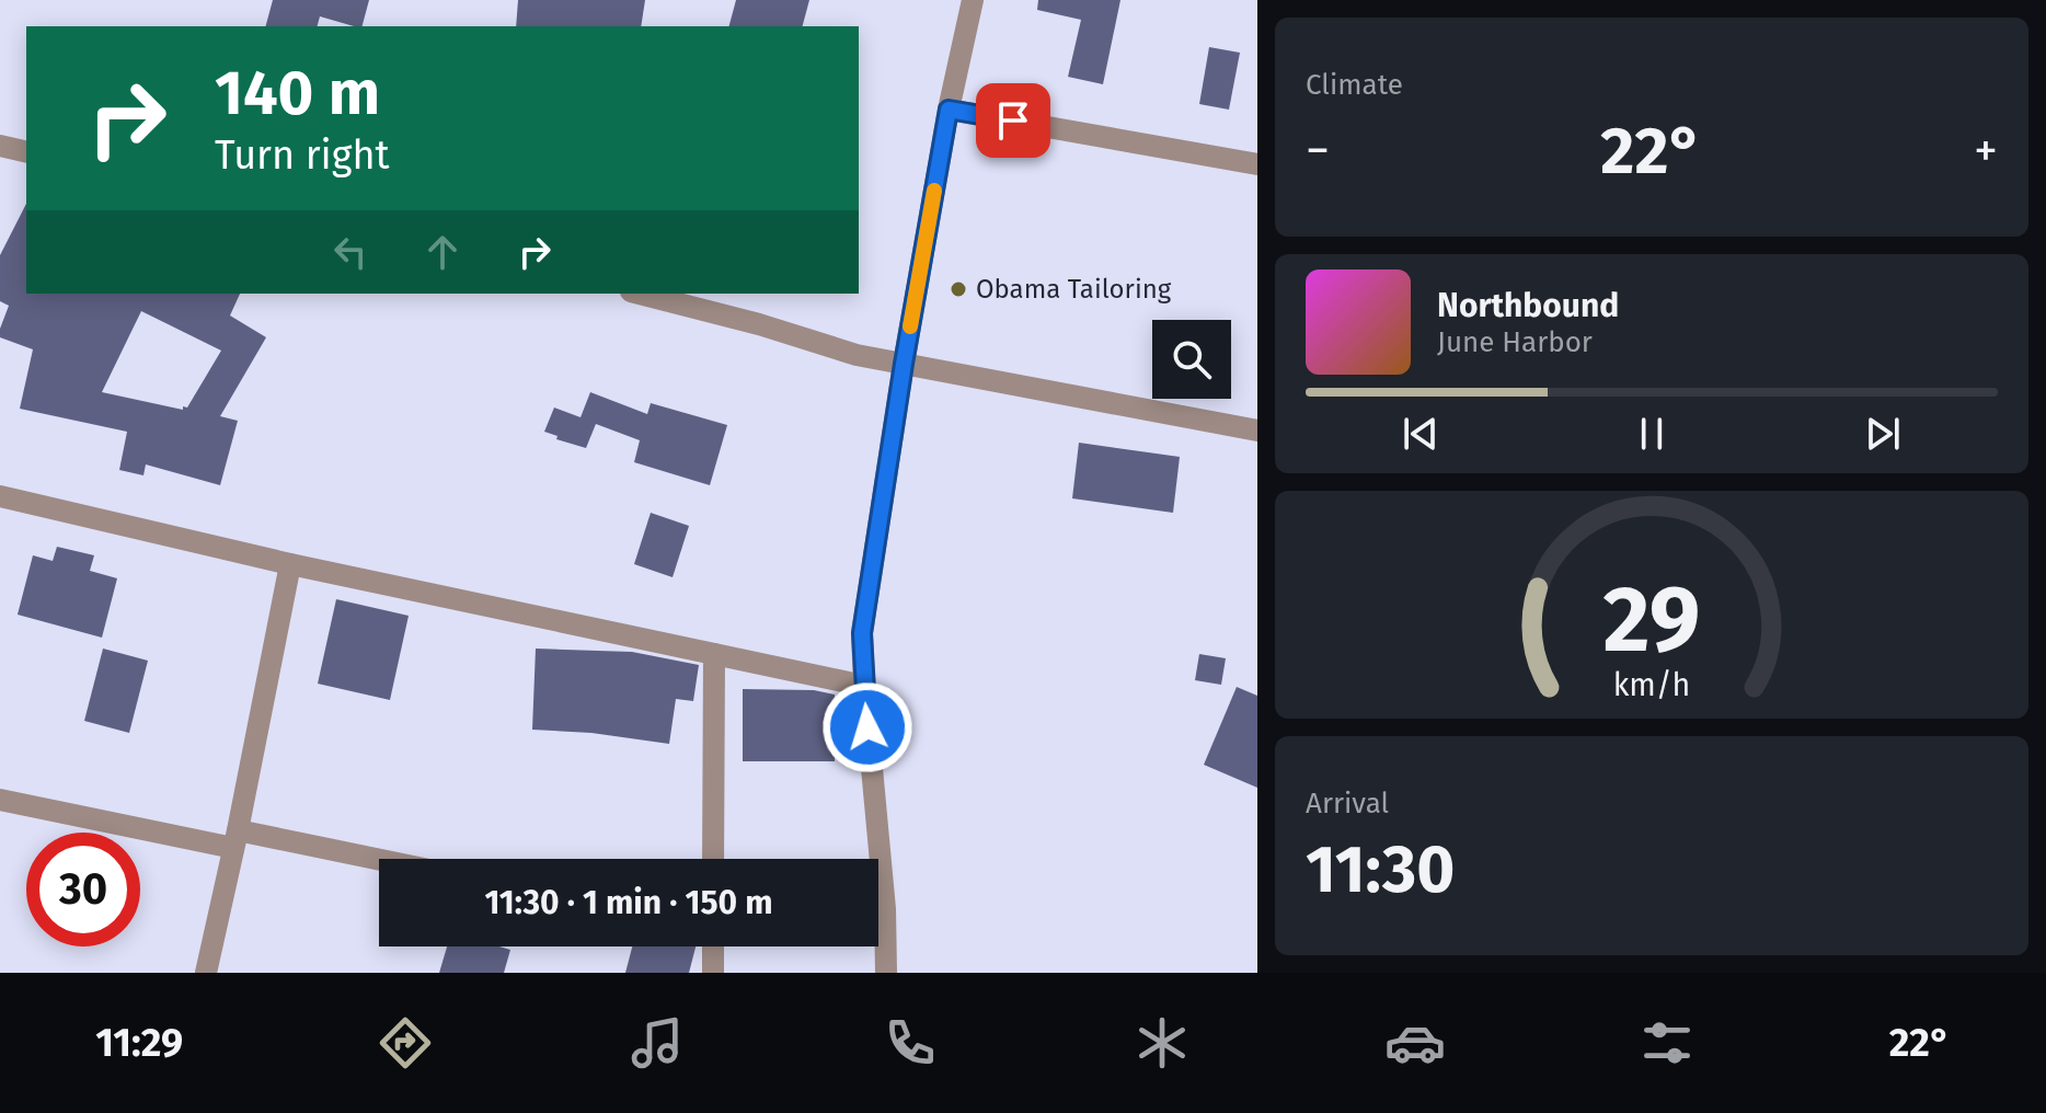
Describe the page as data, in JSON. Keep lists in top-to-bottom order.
{
  "places": ["Obama Tailoring"],
  "page": {
    "tile": [
      "Climate",
      ["Arrival", "11:30"]
    ],
    "turn": ["140 m", "Turn right"],
    "heat": ["−", "22°", "+"],
    "song": ["Northbound", "June Harbor"],
    "limit": "30",
    "trip": "11:30 · 1 min · 150 m",
    "tabs": ["11:29", "22°"],
    "gauge": ["29", "km/h"]
  }
}
